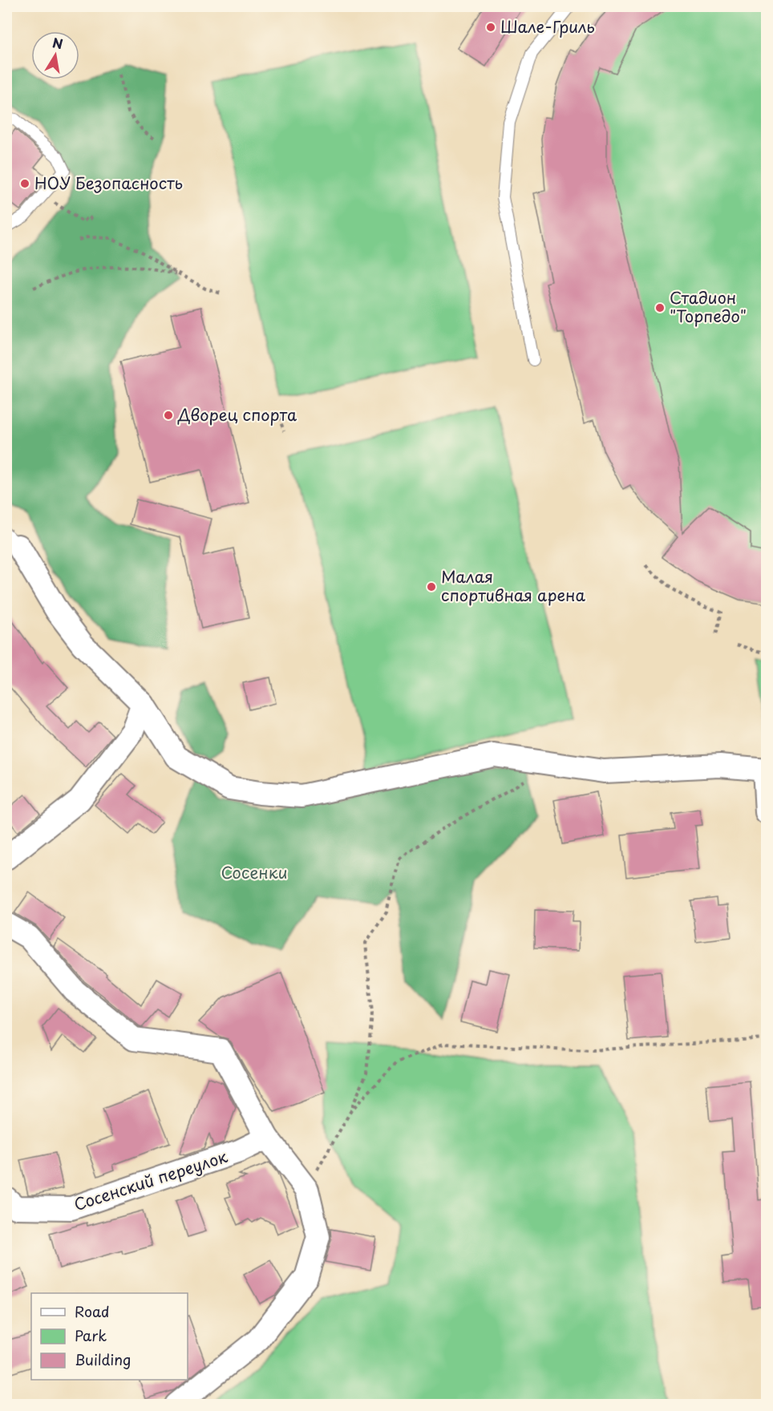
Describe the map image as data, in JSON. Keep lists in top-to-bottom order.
{
  "streets": {
    "street": ["Сосенский переулок"]
  },
  "parks": ["Сосенки"],
  "places": [
    "Шале-Гриль",
    "НОУ Безопасность",
    "Стадион \"Торпедо\"",
    "Дворец спорта",
    "Малая спортивная арена"
  ],
  "legend": ["Road", "Park", "Building"],
  "north": "top"
}
